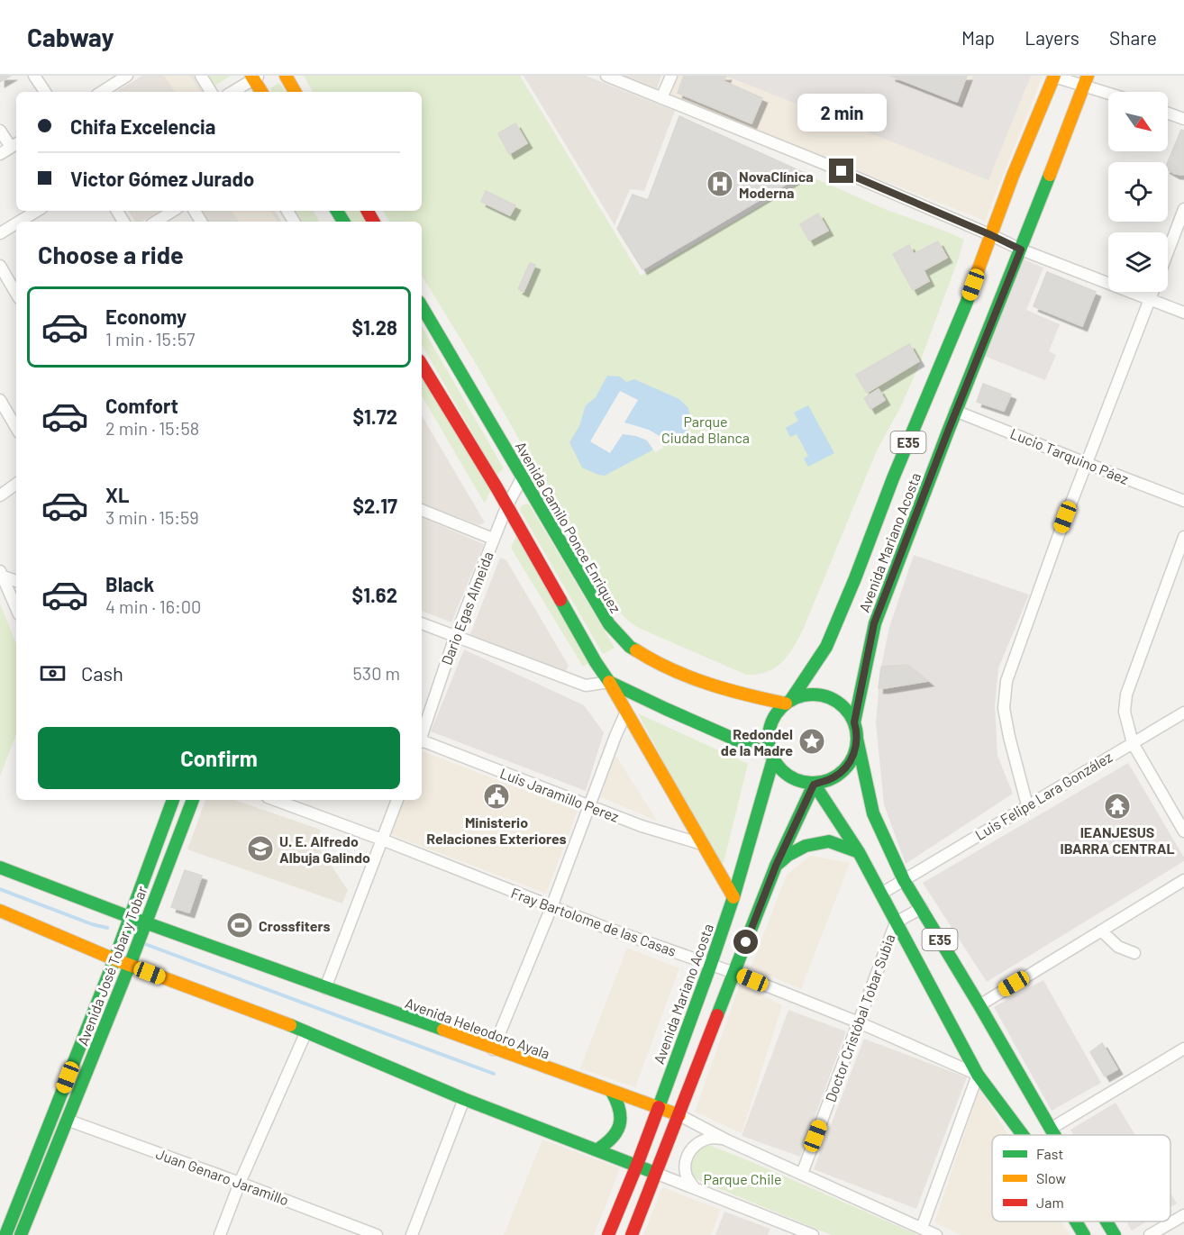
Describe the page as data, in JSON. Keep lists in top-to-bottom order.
{
  "streets": {
    "main road": [
      "E35",
      "Avenida Camilo Ponce Enriquez",
      "Avenida Mariano Acosta",
      "Avenida José Tobar y Tobar",
      "Avenida Heleodoro Ayala"
    ],
    "street": [
      "Lucio Tarquino Páez",
      "Dario Egas Almeida",
      "Luis Jaramillo Perez",
      "Luis Felipe Lara González",
      "Fray Bartolome de las Casas",
      "Doctor Cristóbal Tobar Subia",
      "Juan Genaro Jaramillo"
    ]
  },
  "crossings": [
    ["E35", "Avenida Camilo Ponce Enriquez"],
    ["E35", "Avenida Mariano Acosta"],
    ["E35", "Luis Felipe Lara González"],
    ["E35", "Fray Bartolome de las Casas"],
    ["E35", "Doctor Cristóbal Tobar Subia"],
    ["Lucio Tarquino Páez", "Avenida Mariano Acosta"],
    ["Avenida Camilo Ponce Enriquez", "Avenida Mariano Acosta"],
    ["Avenida Camilo Ponce Enriquez", "Dario Egas Almeida"],
    ["Avenida Mariano Acosta", "Fray Bartolome de las Casas"],
    ["Avenida Mariano Acosta", "Avenida Heleodoro Ayala"],
    ["Fray Bartolome de las Casas", "Doctor Cristóbal Tobar Subia"],
    ["Avenida José Tobar y Tobar", "Avenida Heleodoro Ayala"],
    ["Avenida José Tobar y Tobar", "Juan Genaro Jaramillo"],
    ["Doctor Cristóbal Tobar Subia", "Avenida Heleodoro Ayala"]
  ],
  "parks": ["Parque Ciudad Blanca", "Parque Chile"],
  "places": {
    "hospital": ["NovaClínica Moderna"],
    "place": ["Redondel de la Madre"],
    "public building": ["Ministerio Relaciones Exteriores"],
    "temple": ["IEANJESUS IBARRA CENTRAL"],
    "school or university": ["U. E. Alfredo Albuja Galindo"],
    "sports": ["Crossfiters"]
  },
  "legend": ["Fast", "Slow", "Jam"],
  "north": "bottom right",
  "page": {
    "header": "Cabway",
    "nav": ["Map", "Layers", "Share"],
    "banner": ["Chifa Excelencia", "Victor Gómez Jurado"],
    "bubble": "2 min",
    "heading": "Choose a ride",
    "list": [
      {
        "name": "Economy",
        "note": "1 min · 15:57",
        "value": "$1.28"
      },
      {
        "name": "Comfort",
        "note": "2 min · 15:58",
        "value": "$1.72"
      },
      {
        "name": "XL",
        "note": "3 min · 15:59",
        "value": "$2.17"
      },
      {
        "name": "Black",
        "note": "4 min · 16:00",
        "value": "$1.62"
      }
    ],
    "pay": ["Cash", "530 m"],
    "buttons": "Confirm"
  }
}
